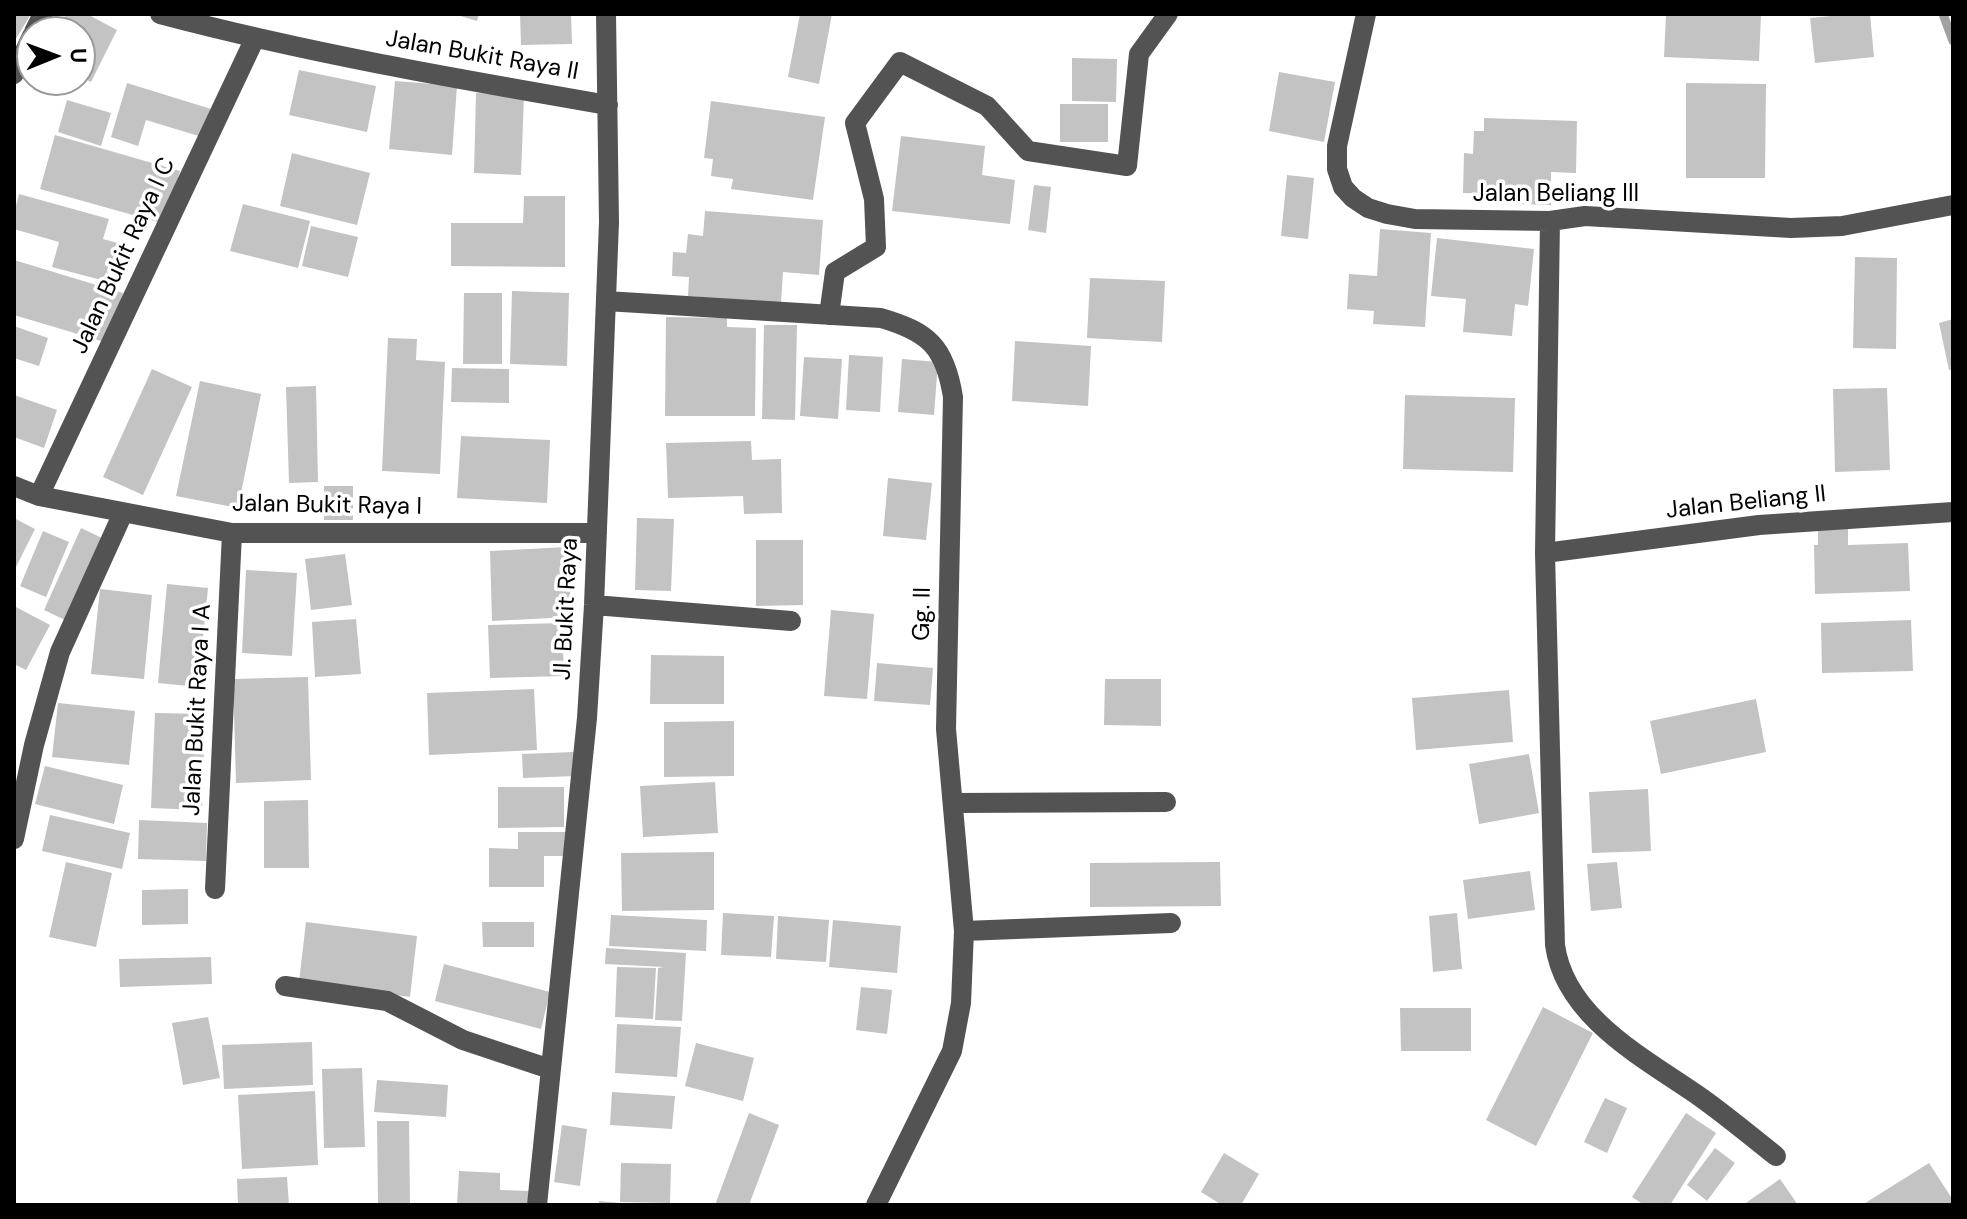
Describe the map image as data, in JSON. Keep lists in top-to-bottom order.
{
  "streets": {
    "street": [
      "Jalan Bukit Raya II",
      "Jalan Beliang III",
      "Jalan Bukit Raya I C",
      "Jalan Beliang II",
      "Jalan Bukit Raya I",
      "Jl. Bukit Raya",
      "Gg. II",
      "Jalan Bukit Raya I A"
    ]
  },
  "crossings": [
    ["Jalan Bukit Raya II", "Jalan Bukit Raya I C"],
    ["Jalan Bukit Raya II", "Jl. Bukit Raya"],
    ["Jalan Bukit Raya I C", "Jalan Bukit Raya I"],
    ["Jalan Bukit Raya I", "Jl. Bukit Raya"],
    ["Jalan Bukit Raya I", "Jalan Bukit Raya I A"],
    ["Jl. Bukit Raya", "Gg. II"]
  ],
  "north": "right"
}
